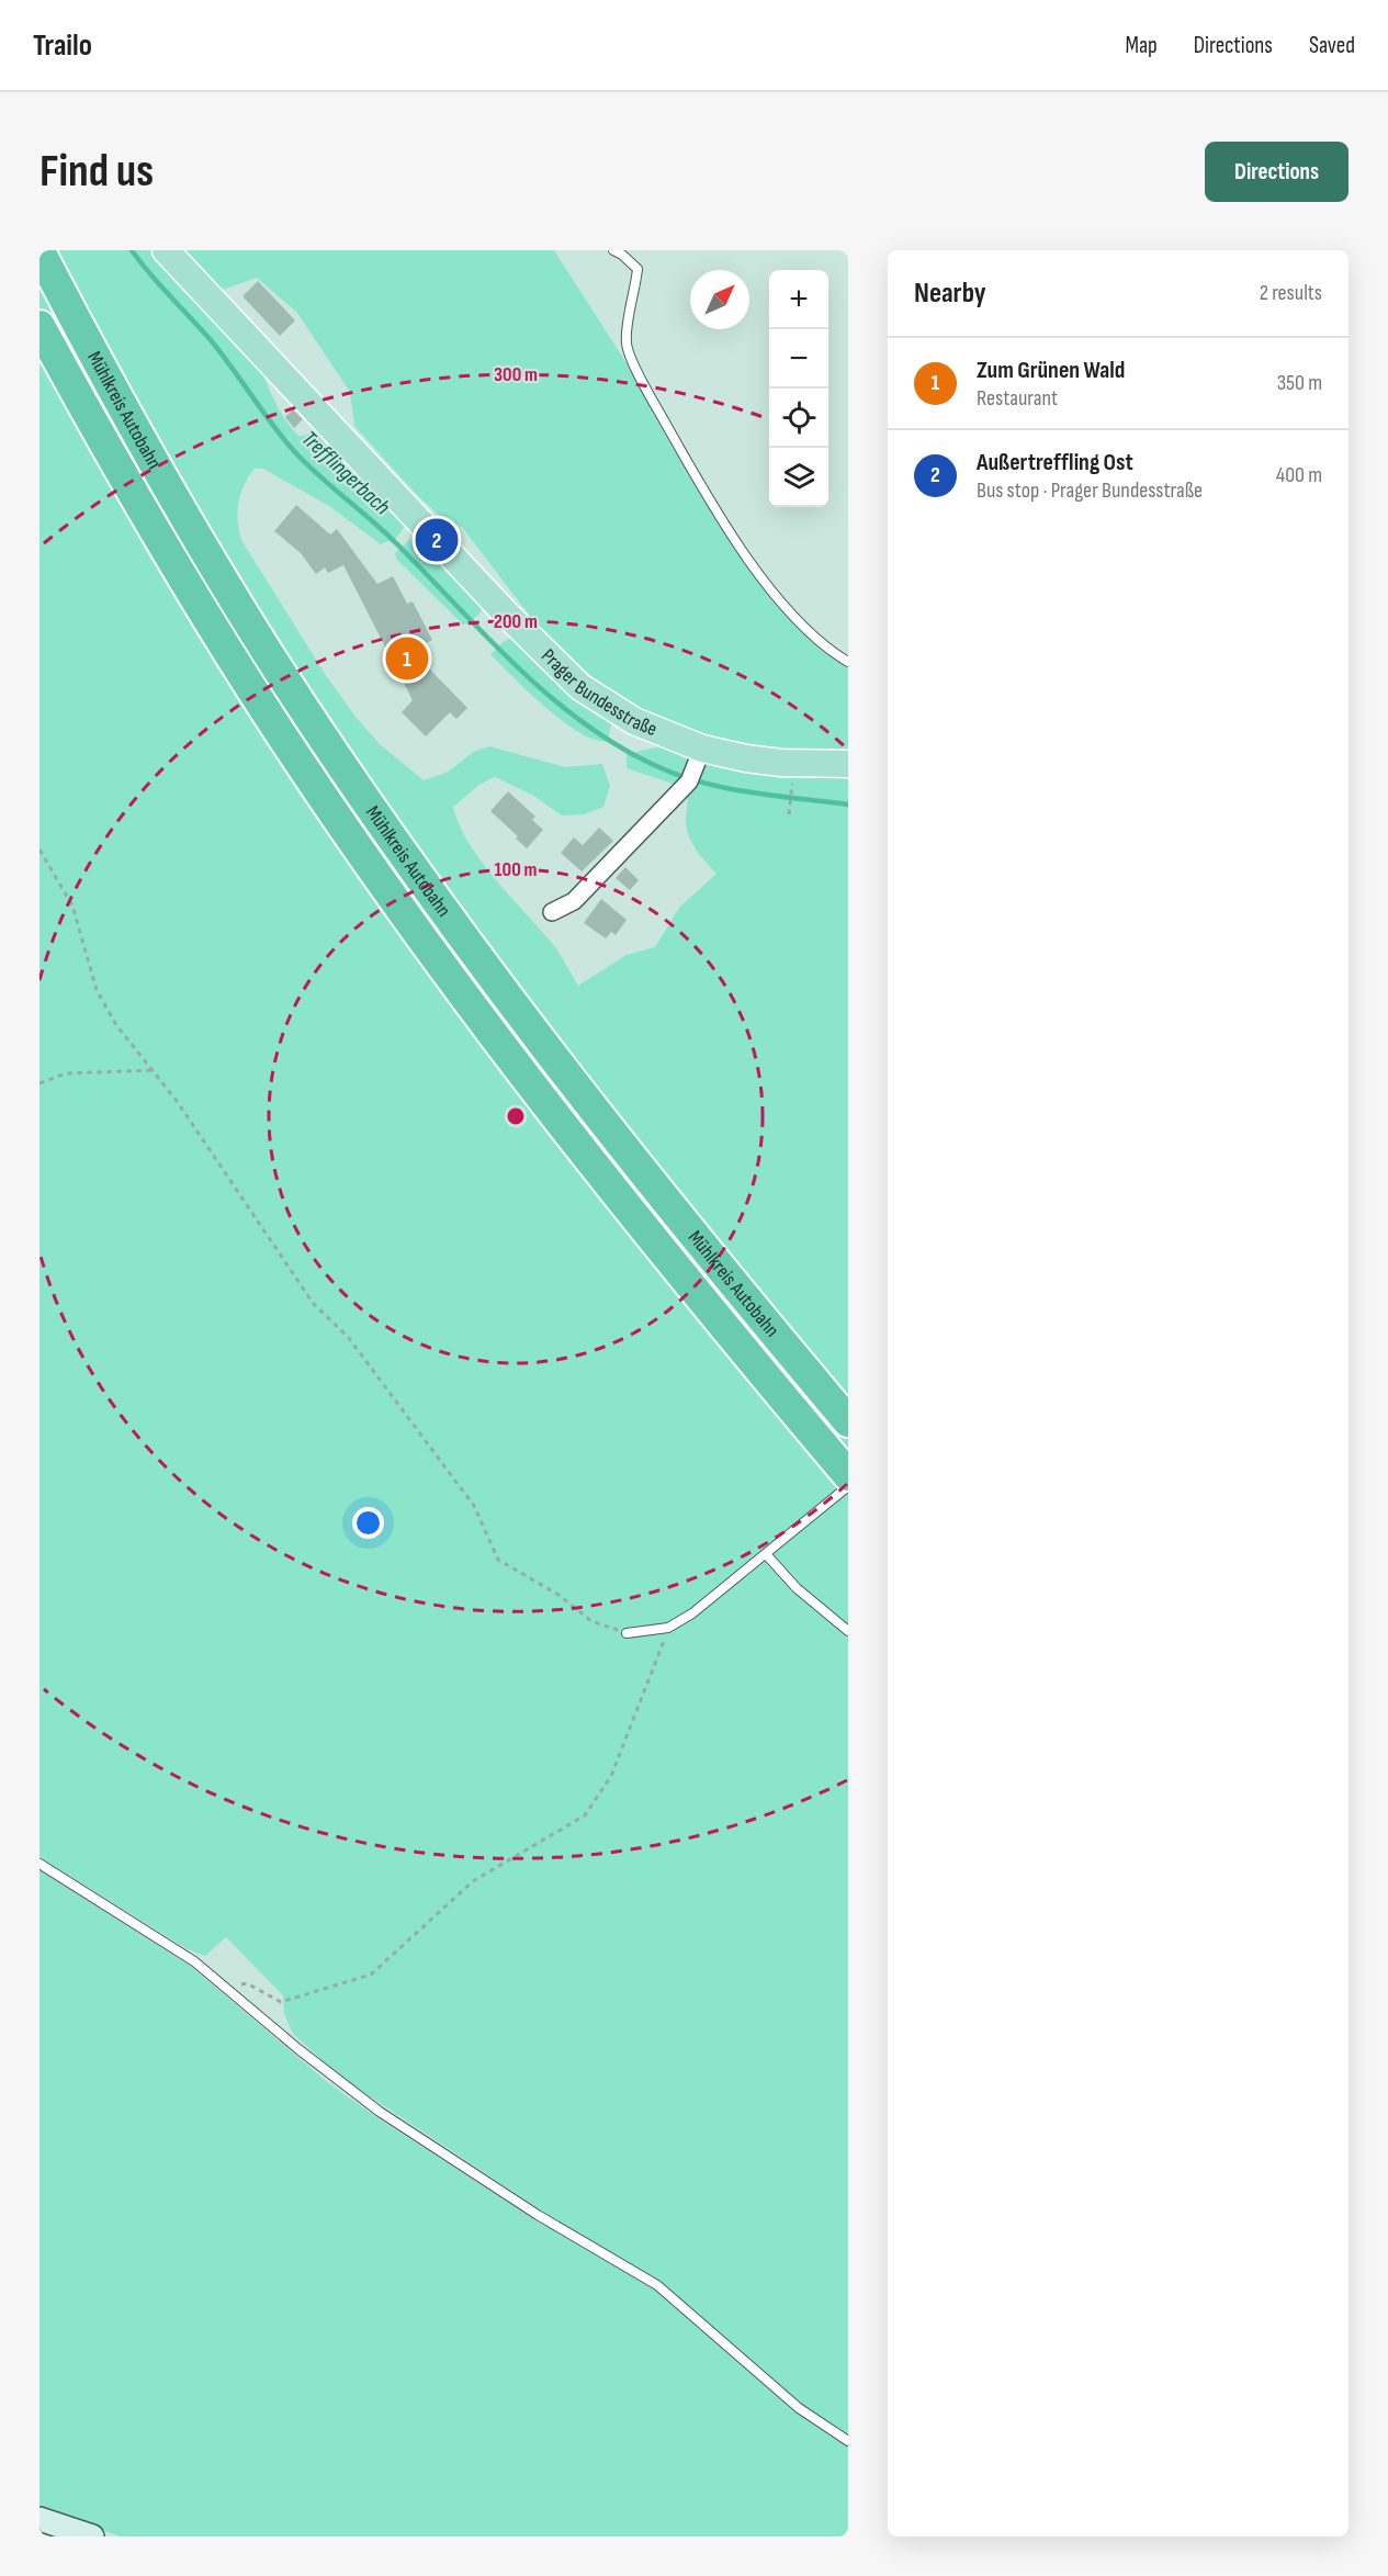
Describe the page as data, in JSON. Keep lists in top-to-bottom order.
{
  "streets": {
    "highway": ["Mühlkreis Autobahn"],
    "main road": ["Prager Bundesstraße"]
  },
  "water": ["Trefflingerbach"],
  "north": "top right",
  "page": {
    "header": "Trailo",
    "nav": ["Map", "Directions", "Saved"],
    "buttons": "Directions",
    "title": "Find us",
    "heading": ["Nearby", "2 results"],
    "map_buttons": ["+", "−"],
    "list": [
      {
        "mark": "1",
        "name": "Zum Grünen Wald",
        "note": "Restaurant",
        "value": "350 m"
      },
      {
        "mark": "2",
        "name": "Außertreffling Ost",
        "note": "Bus stop · Prager Bundesstraße",
        "value": "400 m"
      }
    ],
    "pins": ["2", "1"]
  },
  "rings": ["300 m", "200 m", "100 m"]
}
